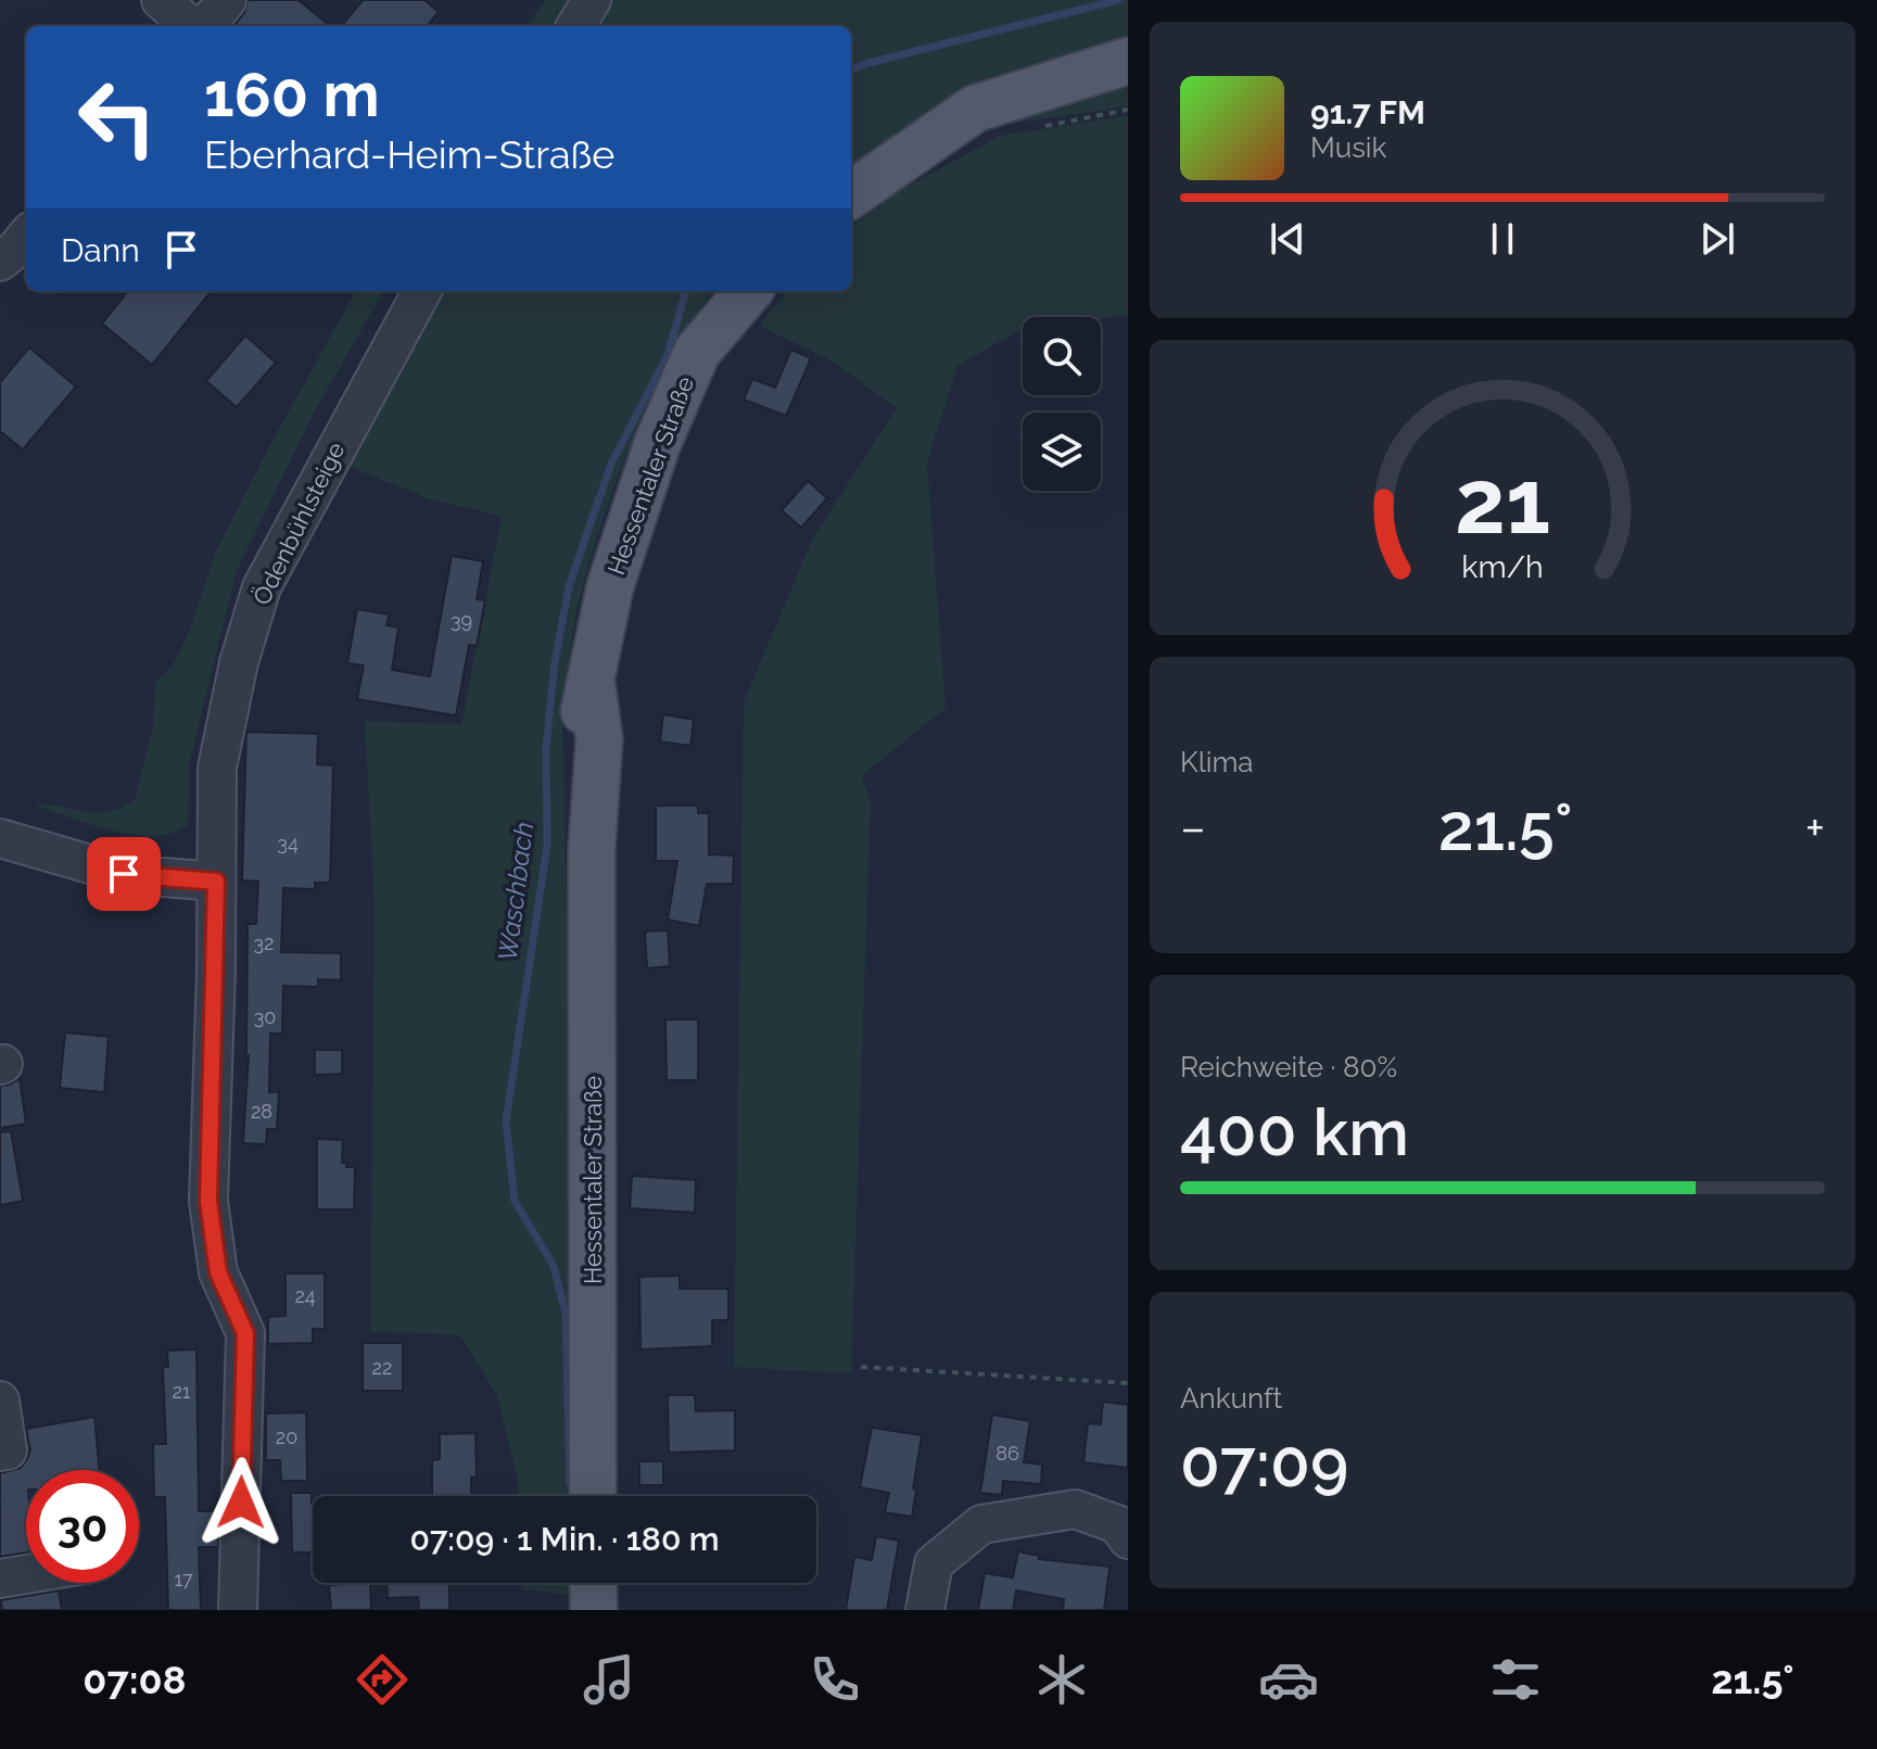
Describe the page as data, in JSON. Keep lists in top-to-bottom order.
{
  "streets": {
    "main road": ["Hessentaler Straße"],
    "street": ["Ödenbühlsteige"]
  },
  "water": ["Waschbach"],
  "house_numbers": [
    "39",
    "34",
    "32",
    "30",
    "28",
    "24",
    "22",
    "21",
    "20",
    "86",
    "17"
  ],
  "page": {
    "turn": ["160 m", "Eberhard-Heim-Straße"],
    "song": ["91.7 FM", "Musik"],
    "then": "Dann",
    "tile": [
      "Klima",
      ["Reichweite · 80%", "400 km"],
      ["Ankunft", "07:09"]
    ],
    "heat": ["−", "21.5°", "+"],
    "limit": "30",
    "trip": "07:09 · 1 Min. · 180 m",
    "tabs": ["07:08", "21.5°"],
    "gauge": ["21", "km/h"]
  }
}
